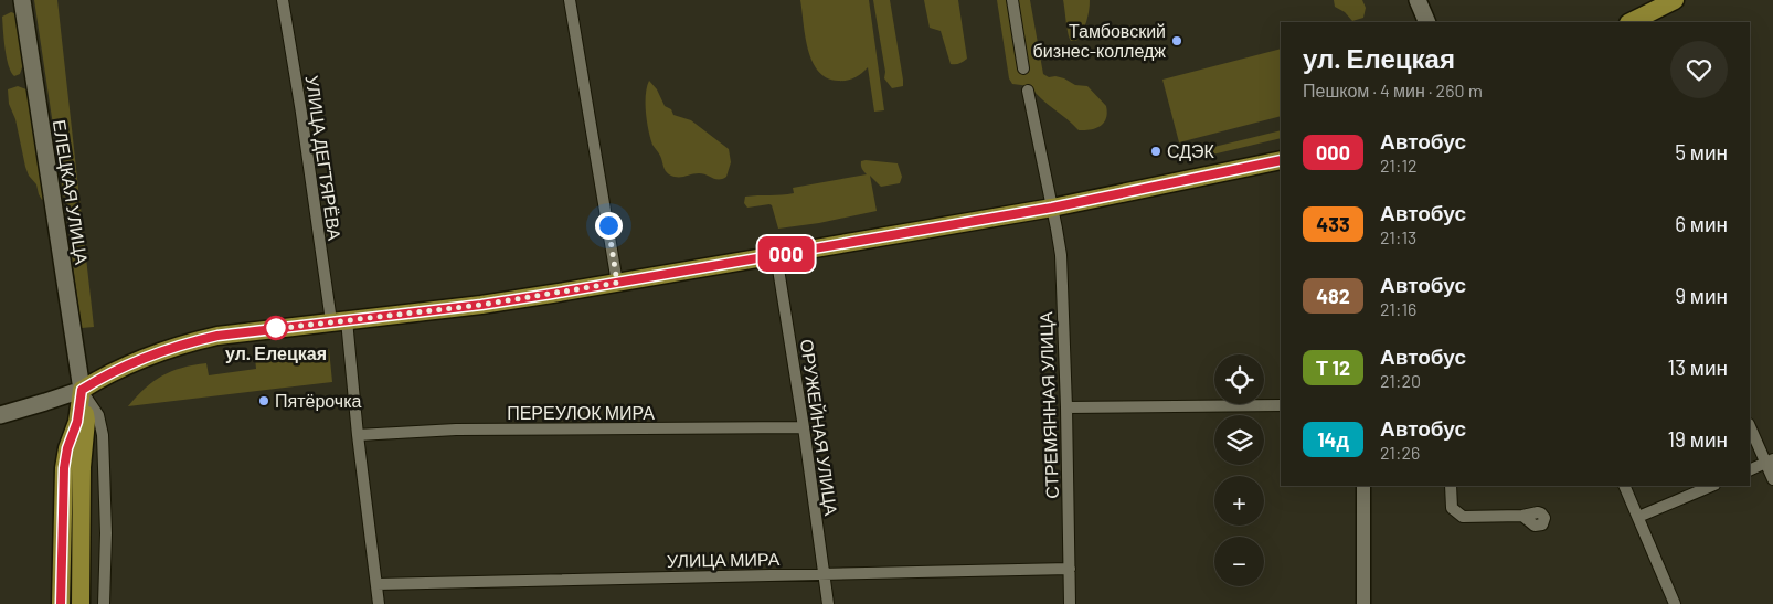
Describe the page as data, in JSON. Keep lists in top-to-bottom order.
{
  "streets": {
    "main road": ["ЕЛЕЦКАЯ УЛИЦА"],
    "street": [
      "УЛИЦА ДЕГТЯРЁВА",
      "СТРЕМЯННАЯ УЛИЦА",
      "ПЕРЕУЛОК МИРА",
      "ОРУЖЕЙНАЯ УЛИЦА",
      "УЛИЦА МИРА"
    ]
  },
  "crossings": [
    ["УЛИЦА ДЕГТЯРЁВА", "ПЕРЕУЛОК МИРА"],
    ["УЛИЦА ДЕГТЯРЁВА", "УЛИЦА МИРА"],
    ["СТРЕМЯННАЯ УЛИЦА", "УЛИЦА МИРА"],
    ["ПЕРЕУЛОК МИРА", "ОРУЖЕЙНАЯ УЛИЦА"],
    ["ОРУЖЕЙНАЯ УЛИЦА", "УЛИЦА МИРА"]
  ],
  "places": [
    "Тамбовский бизнес-колледж",
    "СДЭК",
    "ул. Елецкая",
    "Пятёрочка"
  ],
  "lines": ["bus line 000"],
  "page": {
    "on_map": "000",
    "heading": ["ул. Елецкая", "Пешком · 4 мин · 260 m"],
    "list": [
      {
        "mark": "000",
        "name": "Автобус",
        "note": "21:12",
        "value": "5 мин"
      },
      {
        "mark": "433",
        "name": "Автобус",
        "note": "21:13",
        "value": "6 мин"
      },
      {
        "mark": "482",
        "name": "Автобус",
        "note": "21:16",
        "value": "9 мин"
      },
      {
        "mark": "Т 12",
        "name": "Автобус",
        "note": "21:20",
        "value": "13 мин"
      },
      {
        "mark": "14д",
        "name": "Автобус",
        "note": "21:26",
        "value": "19 мин"
      }
    ],
    "map_buttons": ["+", "−"]
  }
}
